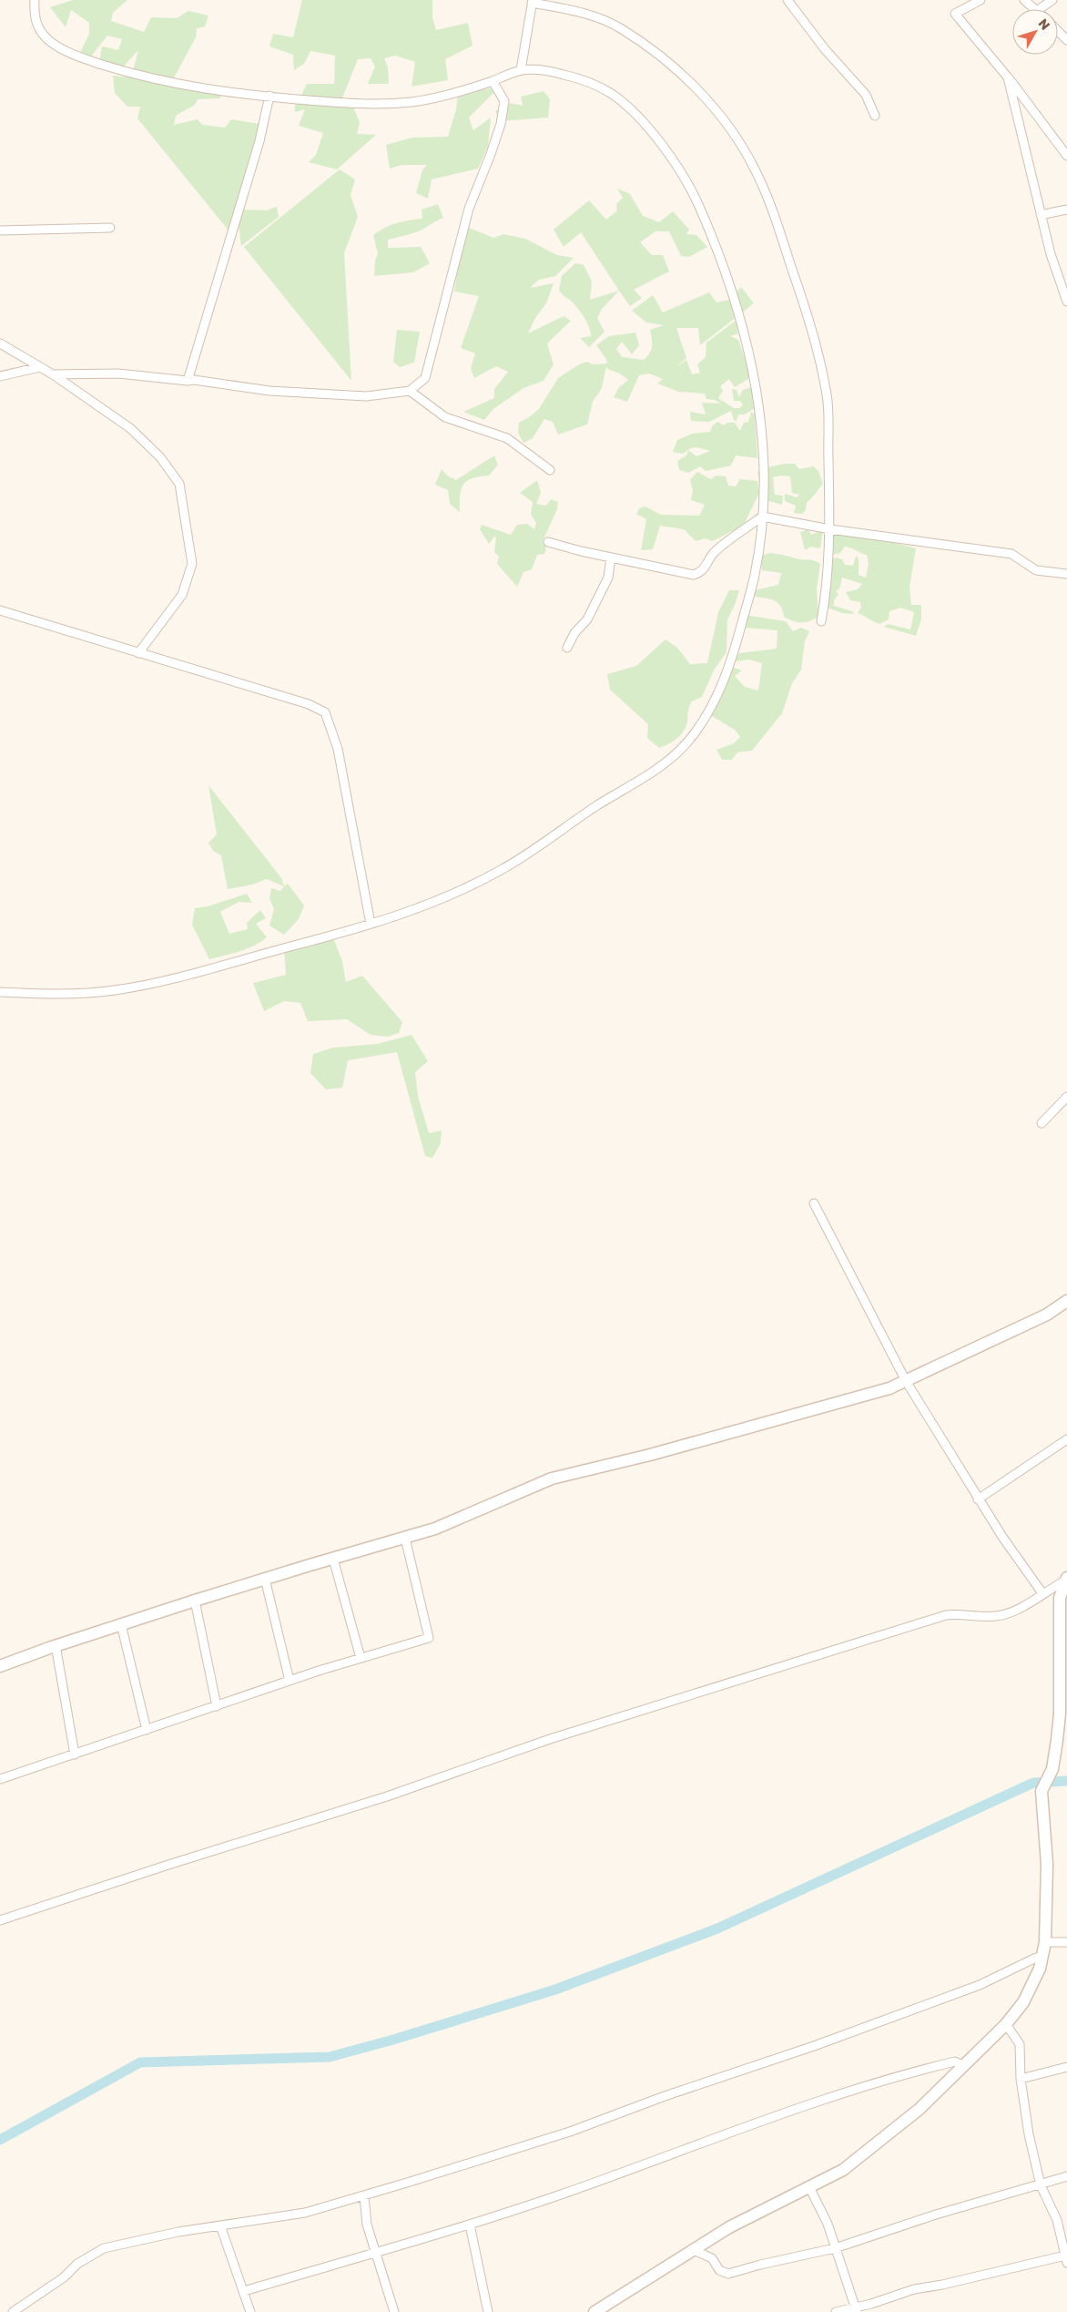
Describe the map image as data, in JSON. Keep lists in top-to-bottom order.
{
  "north": "top right"
}
